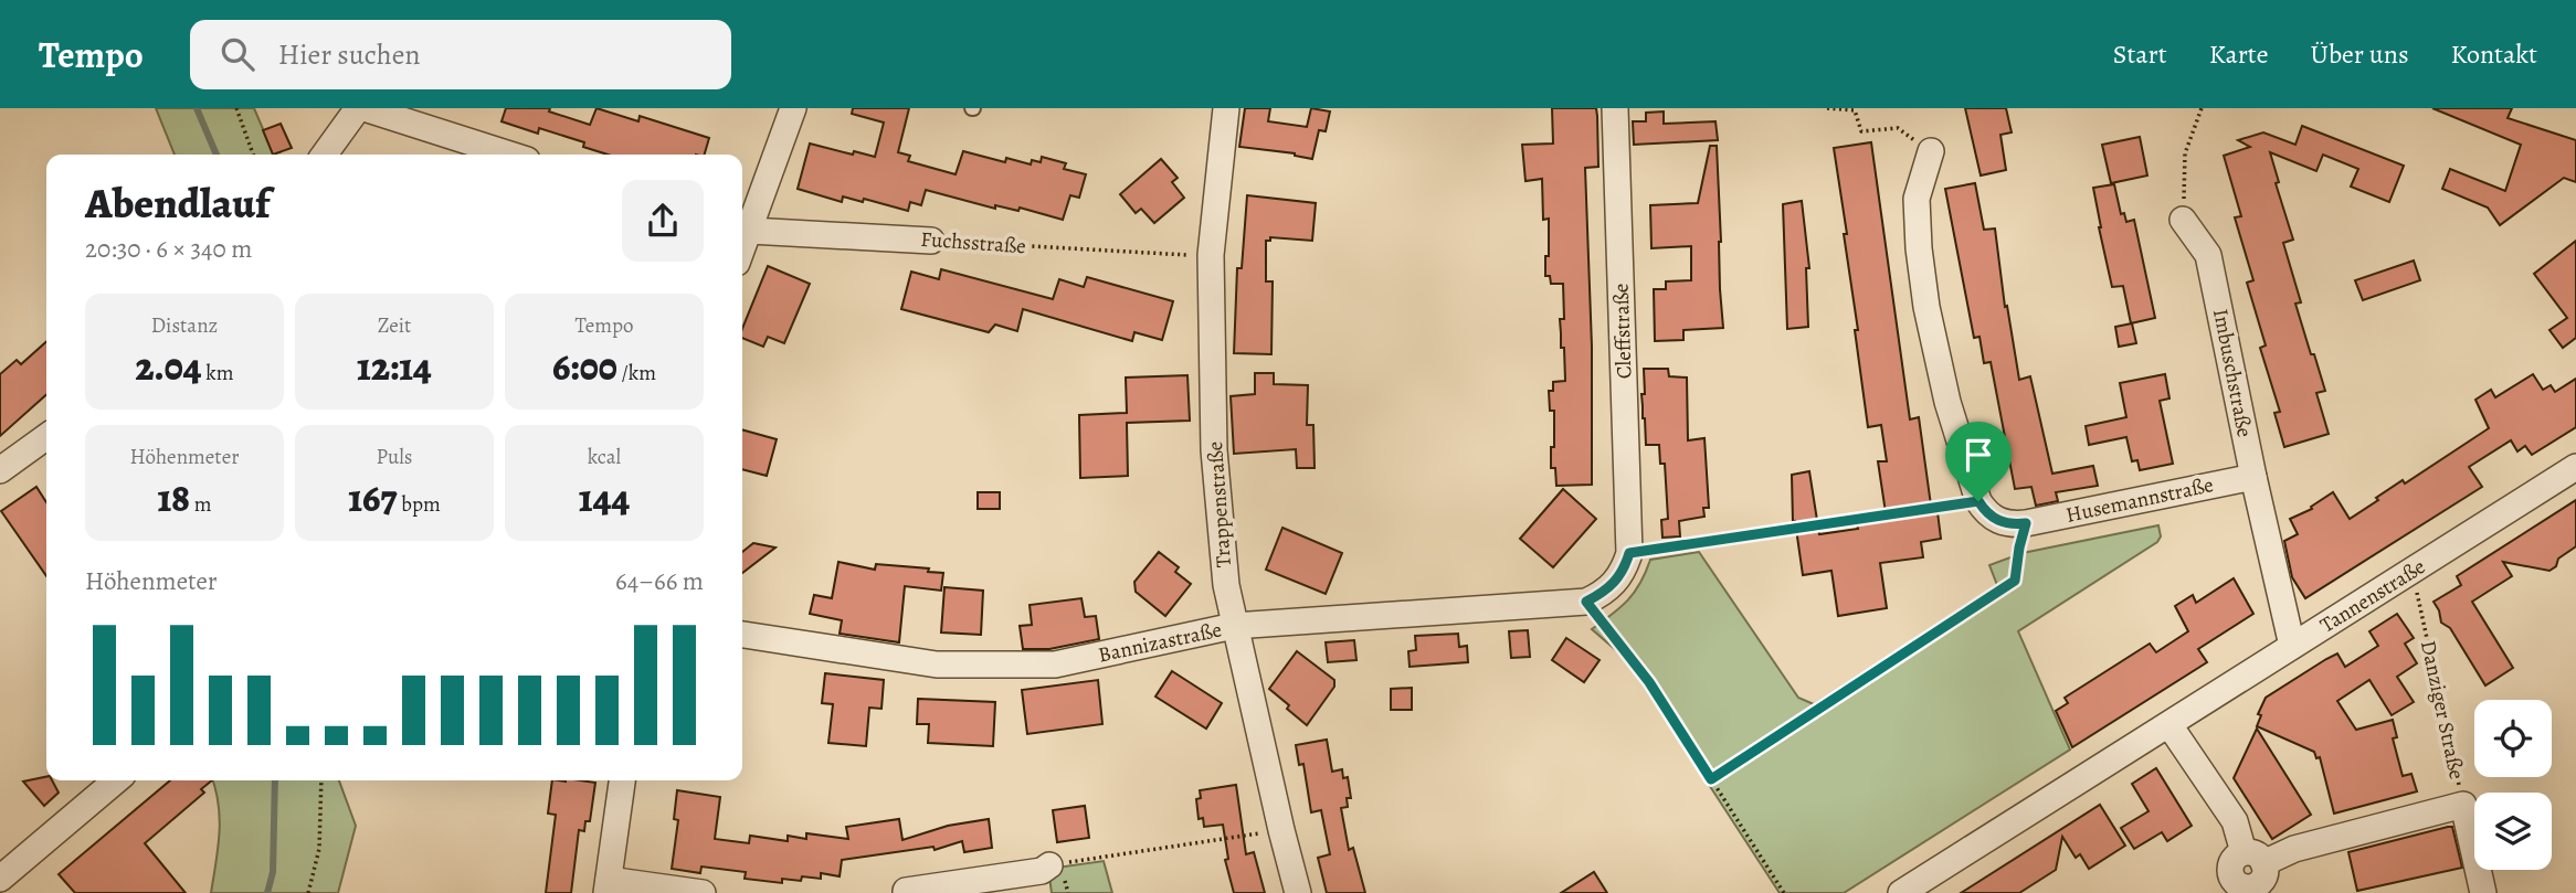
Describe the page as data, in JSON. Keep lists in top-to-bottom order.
{
  "streets": {
    "street": [
      "Fuchsstraße",
      "Cleffstraße",
      "Imbuschstraße",
      "Husemannstraße",
      "Trappenstraße",
      "Tannenstraße",
      "Bannizastraße",
      "Danziger Straße"
    ]
  },
  "crossings": [
    ["Fuchsstraße", "Trappenstraße"],
    ["Imbuschstraße", "Husemannstraße"],
    ["Imbuschstraße", "Tannenstraße"],
    ["Trappenstraße", "Bannizastraße"],
    ["Tannenstraße", "Danziger Straße"]
  ],
  "page": {
    "header": "Tempo",
    "search": "Hier suchen",
    "nav": [
      "Start",
      "Karte",
      "Über uns",
      "Kontakt"
    ],
    "heading": ["Abendlauf", "20:30 · 6 × 340 m"],
    "stats": [
      ["Distanz", "2.04 km"],
      ["Zeit", "12:14"],
      ["Tempo", "6:00 /km"],
      ["Höhenmeter", "18 m"],
      ["Puls", "167 bpm"],
      ["kcal", "144"]
    ],
    "chart": ["Höhenmeter", "64–66 m"]
  }
}
